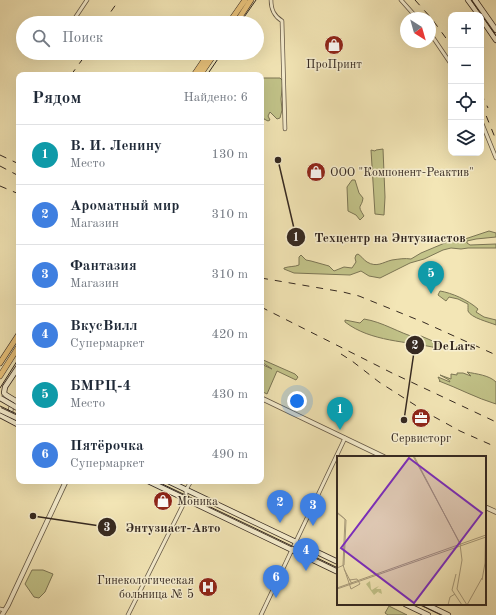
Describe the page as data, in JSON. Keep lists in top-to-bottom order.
{
  "places": {
    "shop": ["ПроПринт", "ООО \"Компонент-Реактив\"", "Моника"],
    "other": ["Техцентр на Энтузиастов", "DeLars", "Энтузиаст-Авто"],
    "office": ["Сервисторг"],
    "hospital": ["Гинекологическая больница № 5"]
  },
  "north": "bottom right",
  "page": {
    "map_buttons": ["+", "−"],
    "search": "Поиск",
    "heading": ["Рядом", "Найдено: 6"],
    "list": [
      {
        "mark": "1",
        "name": "В. И. Ленину",
        "note": "Место",
        "value": "130 m"
      },
      {
        "mark": "2",
        "name": "Ароматный мир",
        "note": "Магазин",
        "value": "310 m"
      },
      {
        "mark": "3",
        "name": "Фантазия",
        "note": "Магазин",
        "value": "310 m"
      },
      {
        "mark": "4",
        "name": "ВкусВилл",
        "note": "Супермаркет",
        "value": "420 m"
      },
      {
        "mark": "5",
        "name": "БМРЦ-4",
        "note": "Место",
        "value": "430 m"
      },
      {
        "mark": "6",
        "name": "Пятёрочка",
        "note": "Супермаркет",
        "value": "490 m"
      }
    ],
    "pins": [
      "5",
      "1",
      "2",
      "3",
      "4",
      "6"
    ]
  }
}
